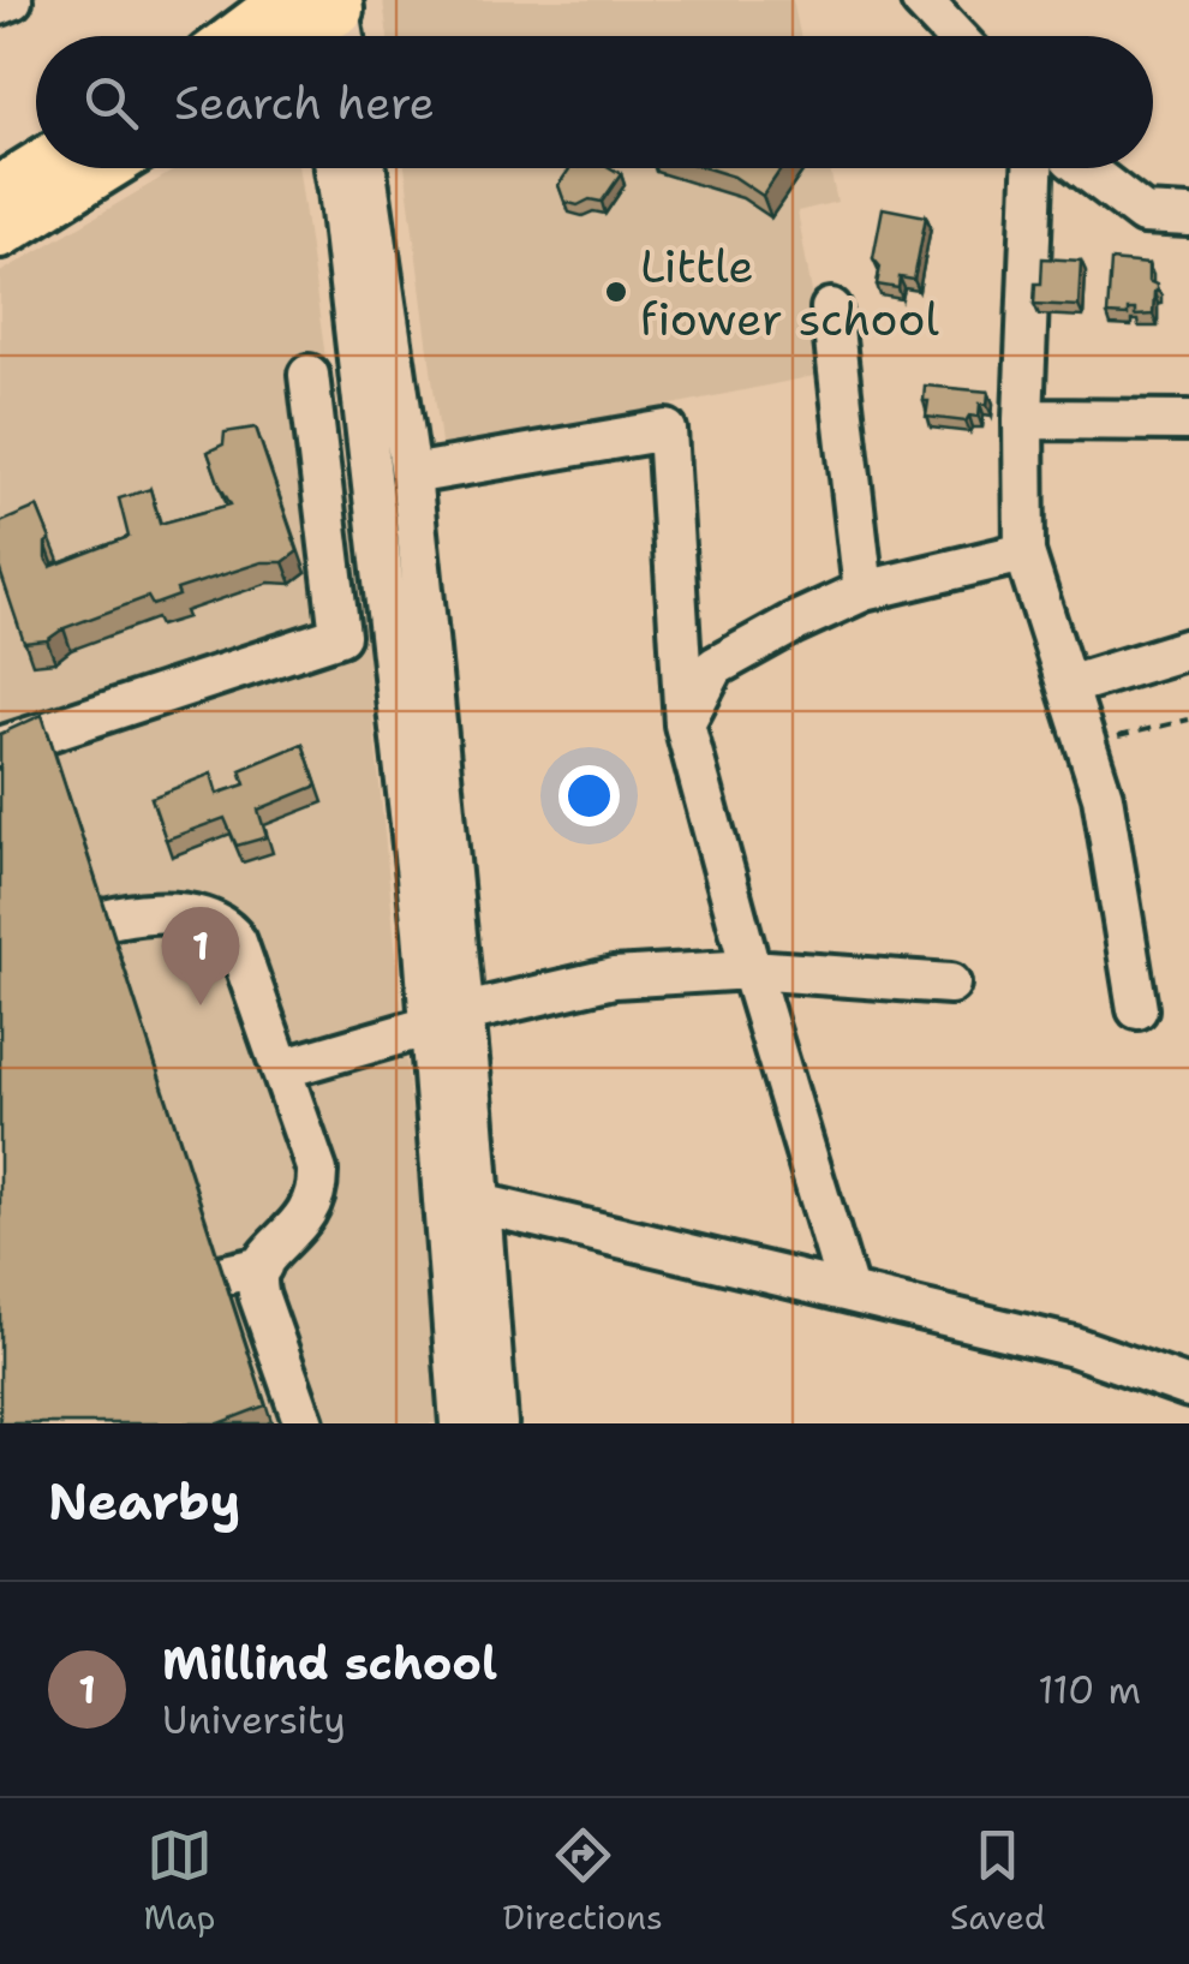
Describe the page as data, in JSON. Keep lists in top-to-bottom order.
{
  "places": ["Little fiower school"],
  "page": {
    "search": "Search here",
    "pins": "1",
    "heading": "Nearby",
    "list": [
      {
        "mark": "1",
        "name": "Millind school",
        "note": "University",
        "value": "110 m"
      }
    ],
    "nav": ["Map", "Directions", "Saved"]
  }
}
